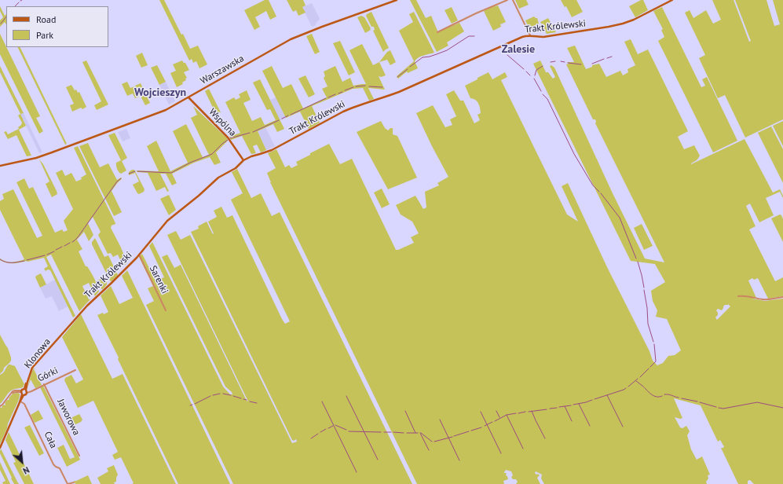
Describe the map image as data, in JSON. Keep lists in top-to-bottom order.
{
  "streets": {
    "street": [
      "Trakt Królewski",
      "Warszawska",
      "Wspólna",
      "Sarenki",
      "Klonowa",
      "Górki",
      "Jaworowa",
      "Cała"
    ]
  },
  "crossings": [
    ["Trakt Królewski", "Wspólna"],
    ["Trakt Królewski", "Sarenki"],
    ["Trakt Królewski", "Klonowa"],
    ["Warszawska", "Wspólna"],
    ["Górki", "Jaworowa"]
  ],
  "districts": ["Zalesie", "Wojcieszyn"],
  "legend": ["Road", "Park"],
  "north": "bottom right"
}
